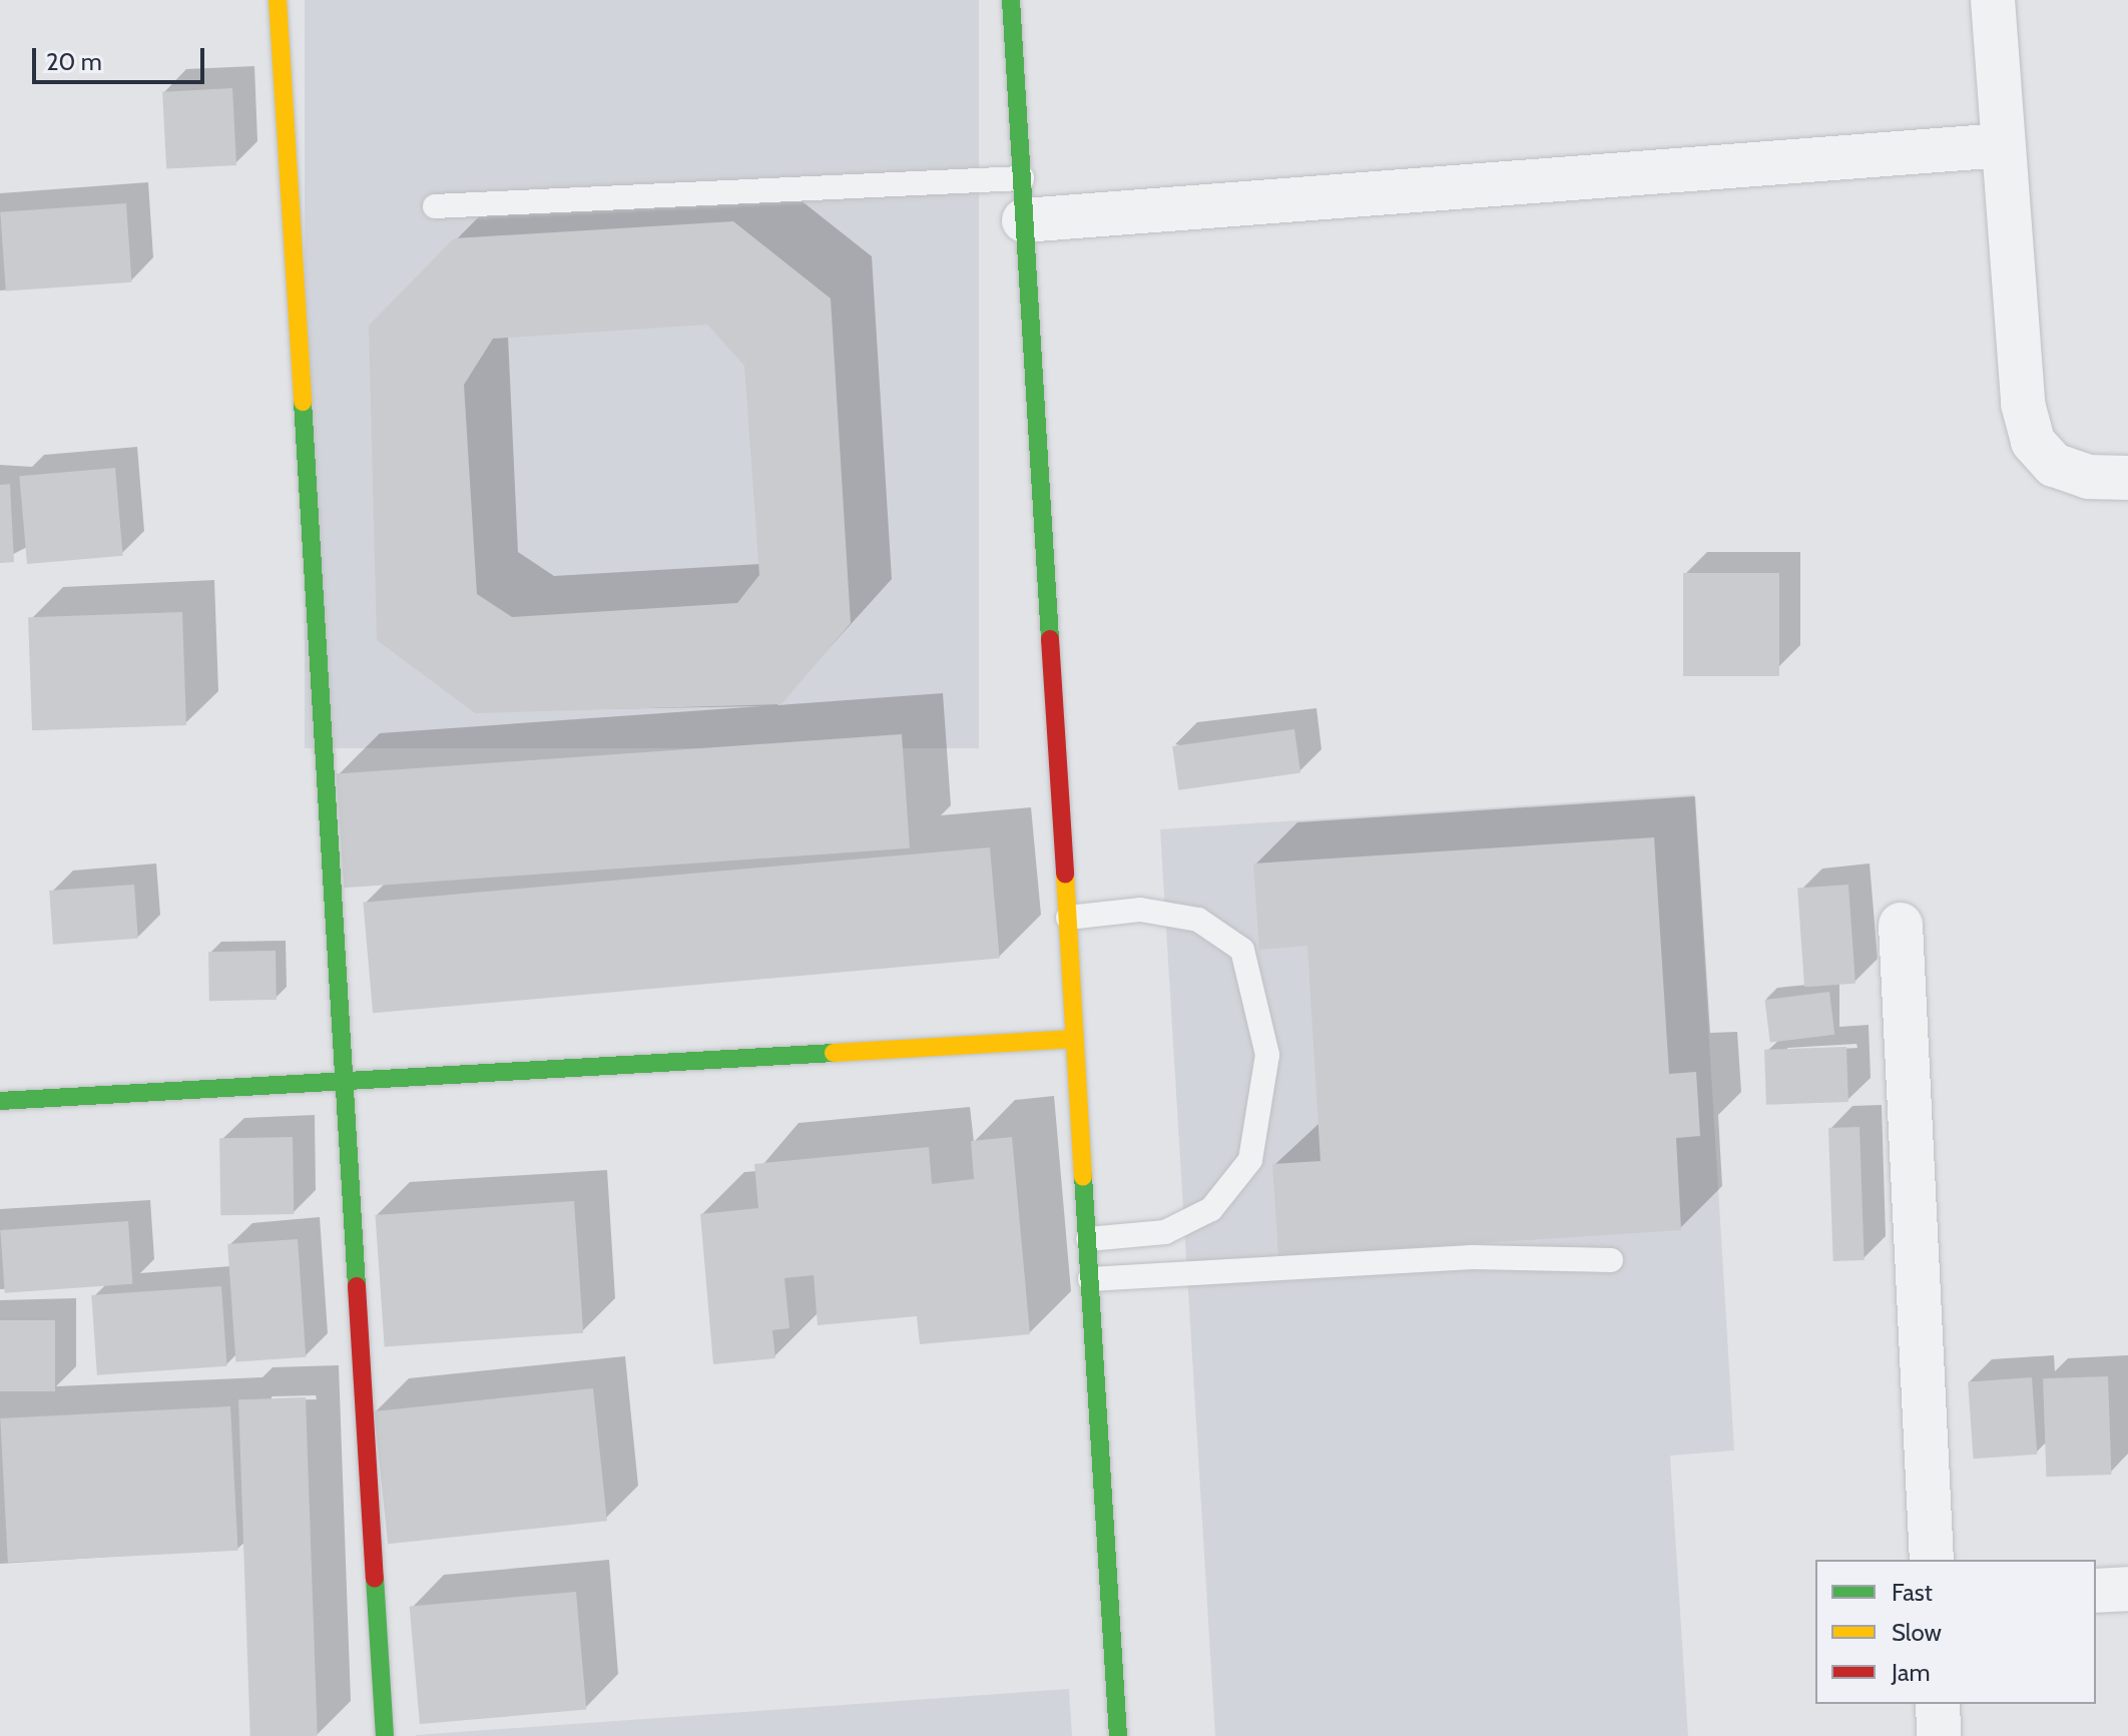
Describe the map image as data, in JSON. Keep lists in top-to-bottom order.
{
  "legend": ["Fast", "Slow", "Jam"],
  "scale_bar": "20 m"
}
